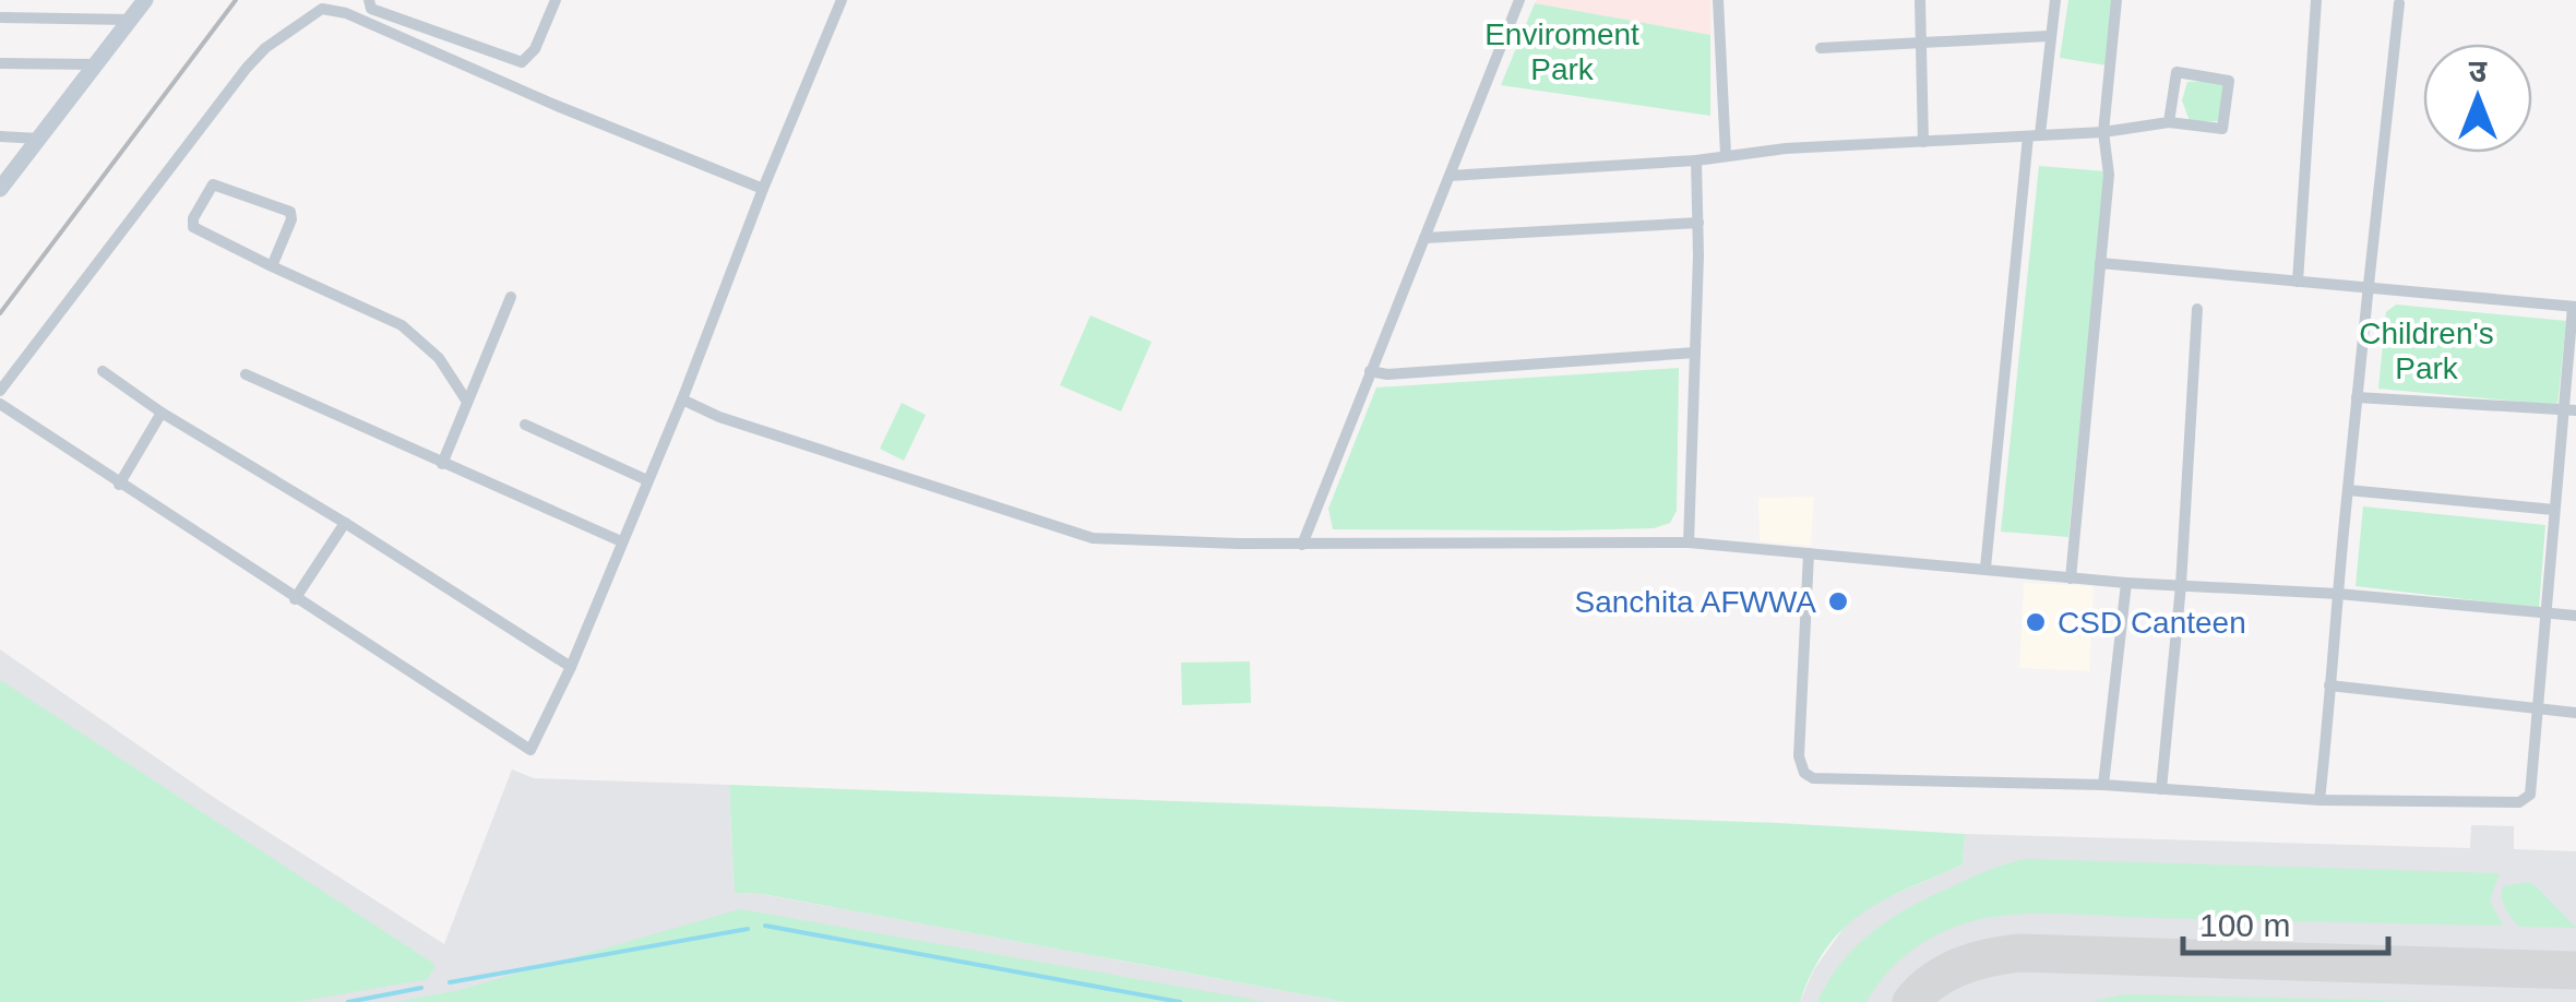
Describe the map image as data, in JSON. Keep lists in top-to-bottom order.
{
  "parks": ["Enviroment Park", "Children's Park"],
  "places": ["Sanchita AFWWA", "CSD Canteen"],
  "scale_bar": "100 m",
  "north": "top"
}
